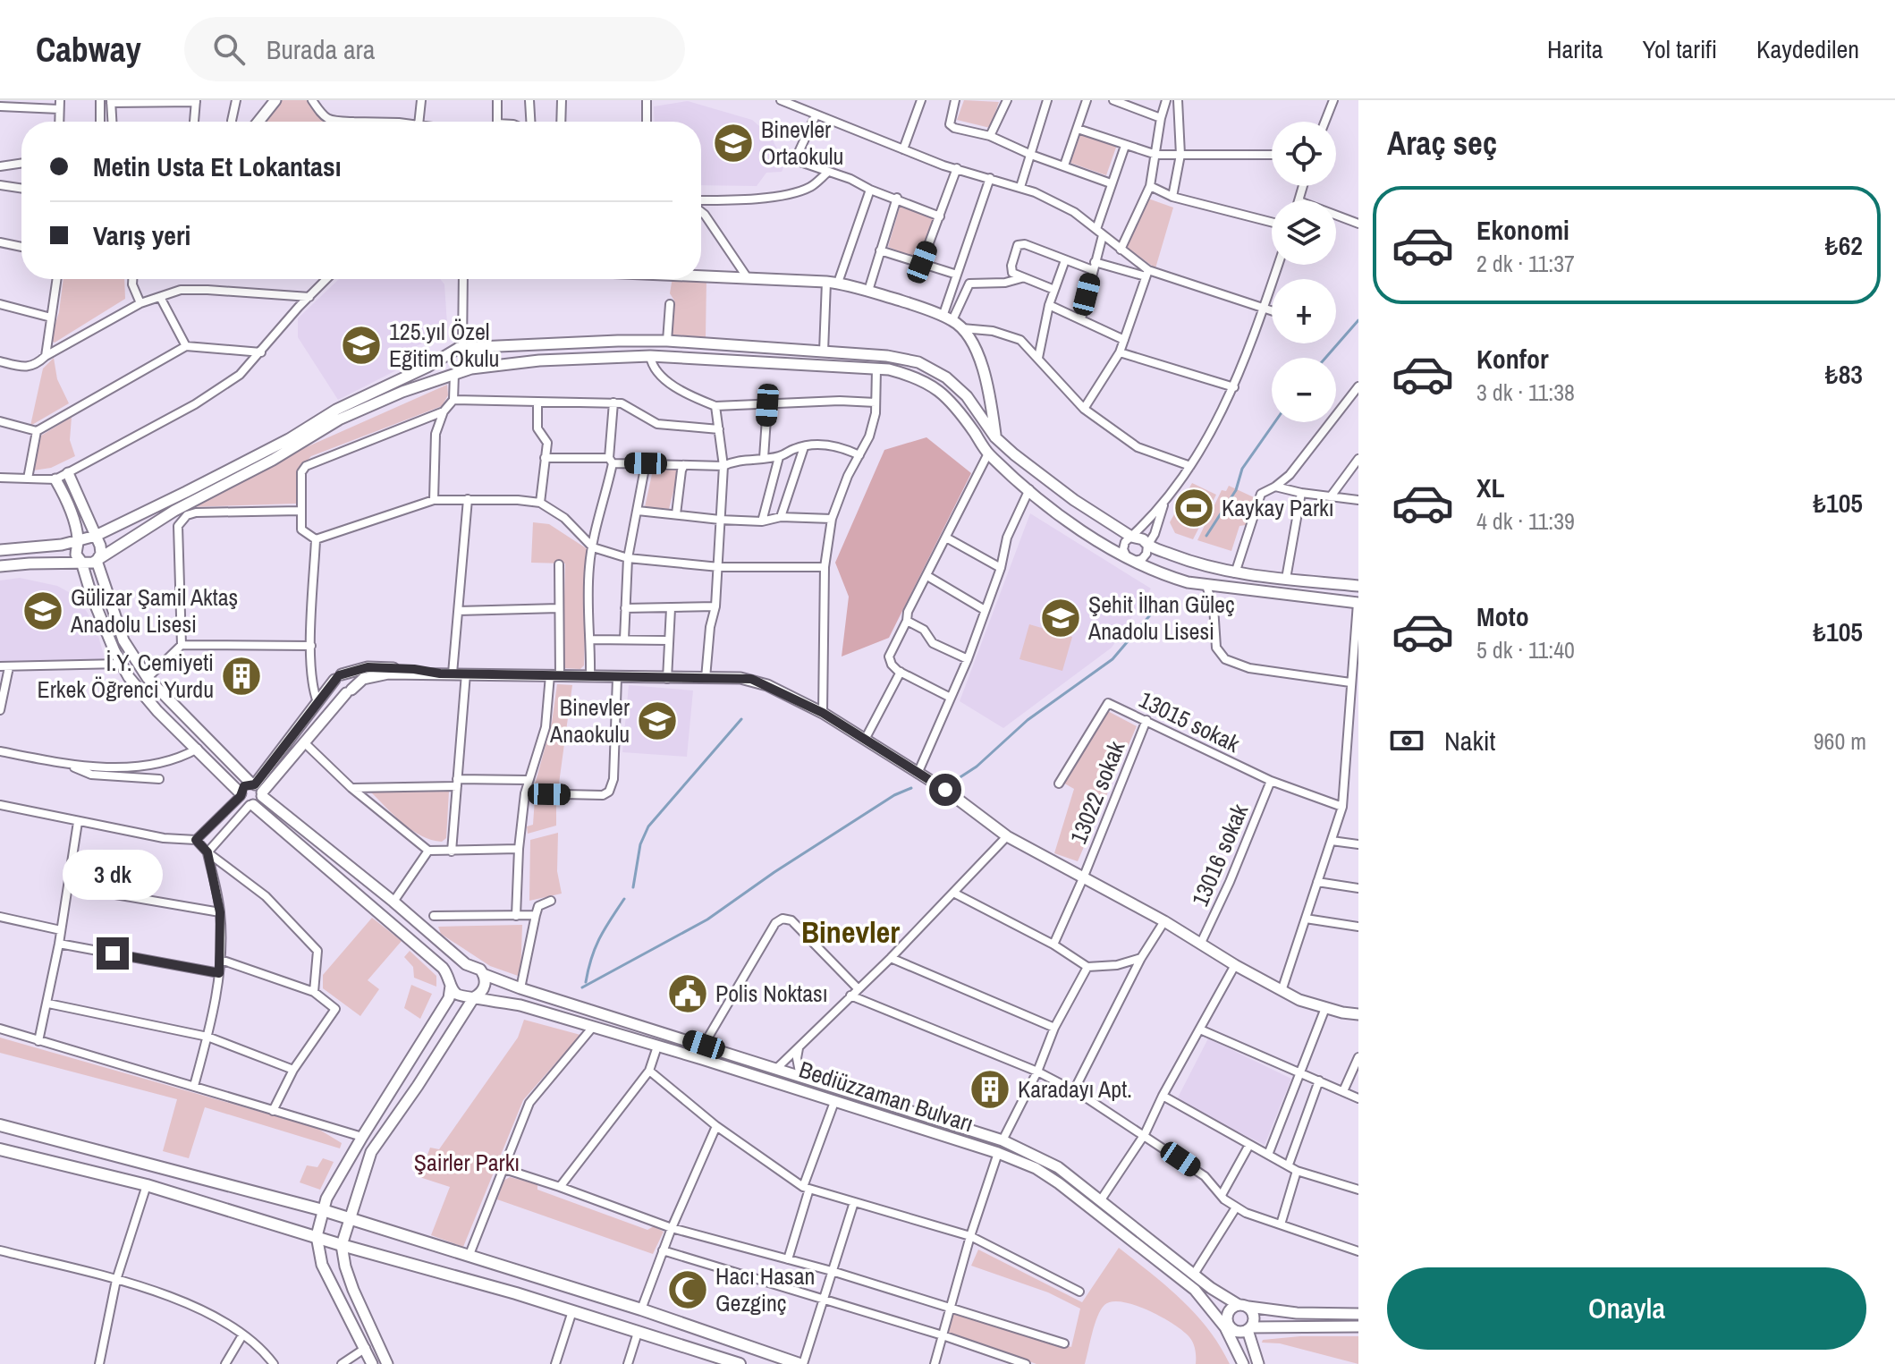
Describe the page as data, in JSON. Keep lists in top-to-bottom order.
{
  "streets": {
    "street": [
      "13015 sokak",
      "13022 sokak",
      "13016 sokak",
      "Bediüzzaman Bulvarı"
    ]
  },
  "crossings": [
    ["13015 sokak", "13022 sokak"],
    ["13015 sokak", "13016 sokak"]
  ],
  "districts": ["Binevler"],
  "parks": ["Şairler Parkı"],
  "places": {
    "school or university": [
      "Binevler Ortaokulu",
      "125.yıl Özel Eğitim Okulu",
      "Gülizar Şamil Aktaş Anadolu Lisesi",
      "Şehit İlhan Güleç Anadolu Lisesi",
      "Binevler Anaokulu"
    ],
    "sports": ["Kaykay Parkı"],
    "building": ["İ.Y. Cemiyeti Erkek Öğrenci Yurdu", "Karadayı Apt."],
    "public building": ["Polis Noktası"],
    "mosque": ["Hacı Hasan Gezginç"]
  },
  "page": {
    "header": "Cabway",
    "search": "Burada ara",
    "nav": ["Harita", "Yol tarifi", "Kaydedilen"],
    "heading": "Araç seç",
    "map_buttons": ["+", "−"],
    "banner": ["Metin Usta Et Lokantası", "Varış yeri"],
    "list": [
      {
        "name": "Ekonomi",
        "note": "2 dk · 11:37",
        "value": "₺62"
      },
      {
        "name": "Konfor",
        "note": "3 dk · 11:38",
        "value": "₺83"
      },
      {
        "name": "XL",
        "note": "4 dk · 11:39",
        "value": "₺105"
      },
      {
        "name": "Moto",
        "note": "5 dk · 11:40",
        "value": "₺105"
      }
    ],
    "pay": ["Nakit", "960 m"],
    "bubble": "3 dk",
    "buttons": "Onayla"
  }
}
